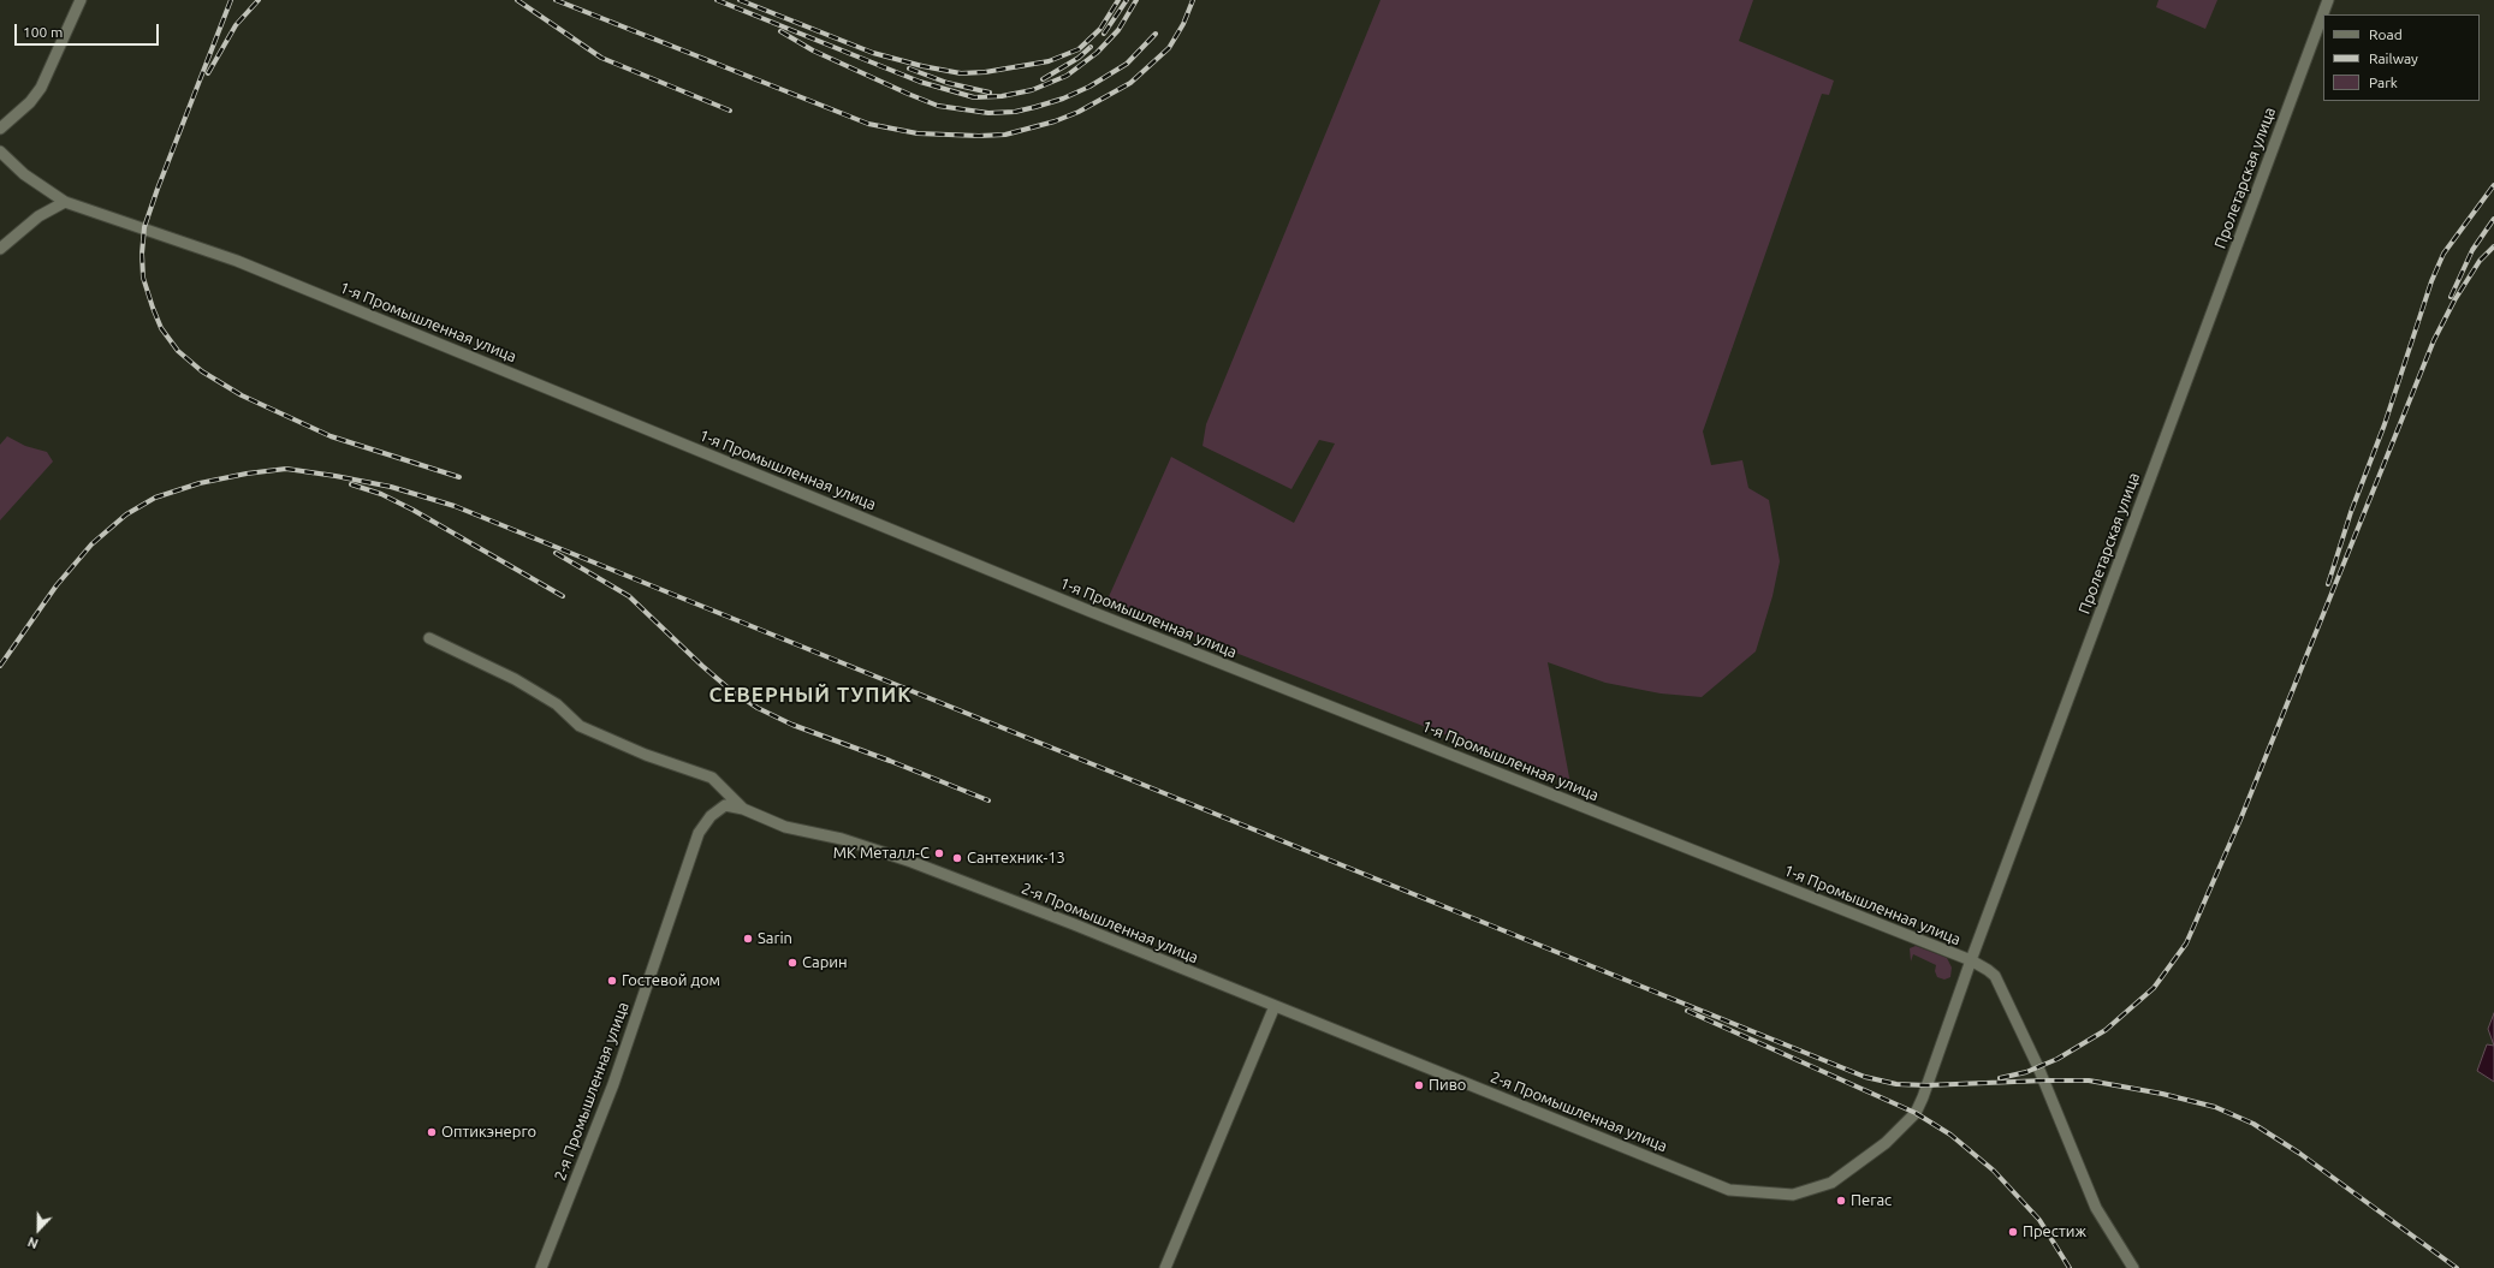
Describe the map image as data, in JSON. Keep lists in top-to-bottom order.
{
  "streets": {
    "street": ["Пролетарская улица", "1-я Промышленная улица", "2-я Промышленная улица"]
  },
  "crossings": [
    ["Пролетарская улица", "1-я Промышленная улица"],
    ["Пролетарская улица", "2-я Промышленная улица"]
  ],
  "districts": ["СЕВЕРНЫЙ ТУПИК"],
  "places": [
    "МК Металл-С",
    "Сантехник-13",
    "Sarin",
    "Сарин",
    "Гостевой дом",
    "Пиво",
    "Оптикэнерго",
    "Пегас",
    "Престиж"
  ],
  "legend": ["Road", "Railway", "Park"],
  "scale_bar": "100 m",
  "north": "bottom"
}
